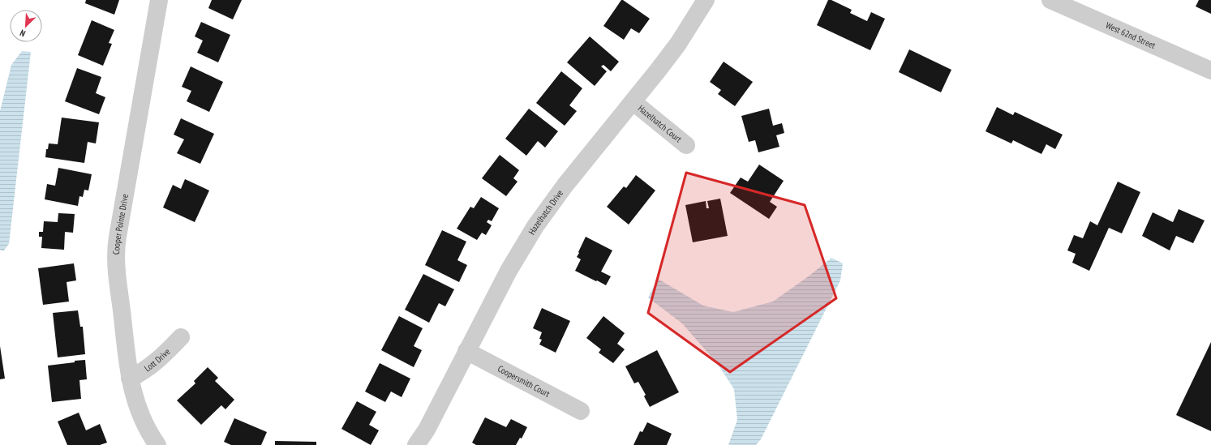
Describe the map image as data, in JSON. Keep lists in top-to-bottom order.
{
  "streets": {
    "street": [
      "West 62nd Street",
      "Hazelhatch Court",
      "Hazelhatch Drive",
      "Cooper Pointe Drive",
      "Lott Drive",
      "Coopersmith Court"
    ]
  },
  "crossings": [
    ["Hazelhatch Court", "Hazelhatch Drive"],
    ["Hazelhatch Drive", "Coopersmith Court"],
    ["Cooper Pointe Drive", "Lott Drive"]
  ],
  "north": "bottom left"
}
